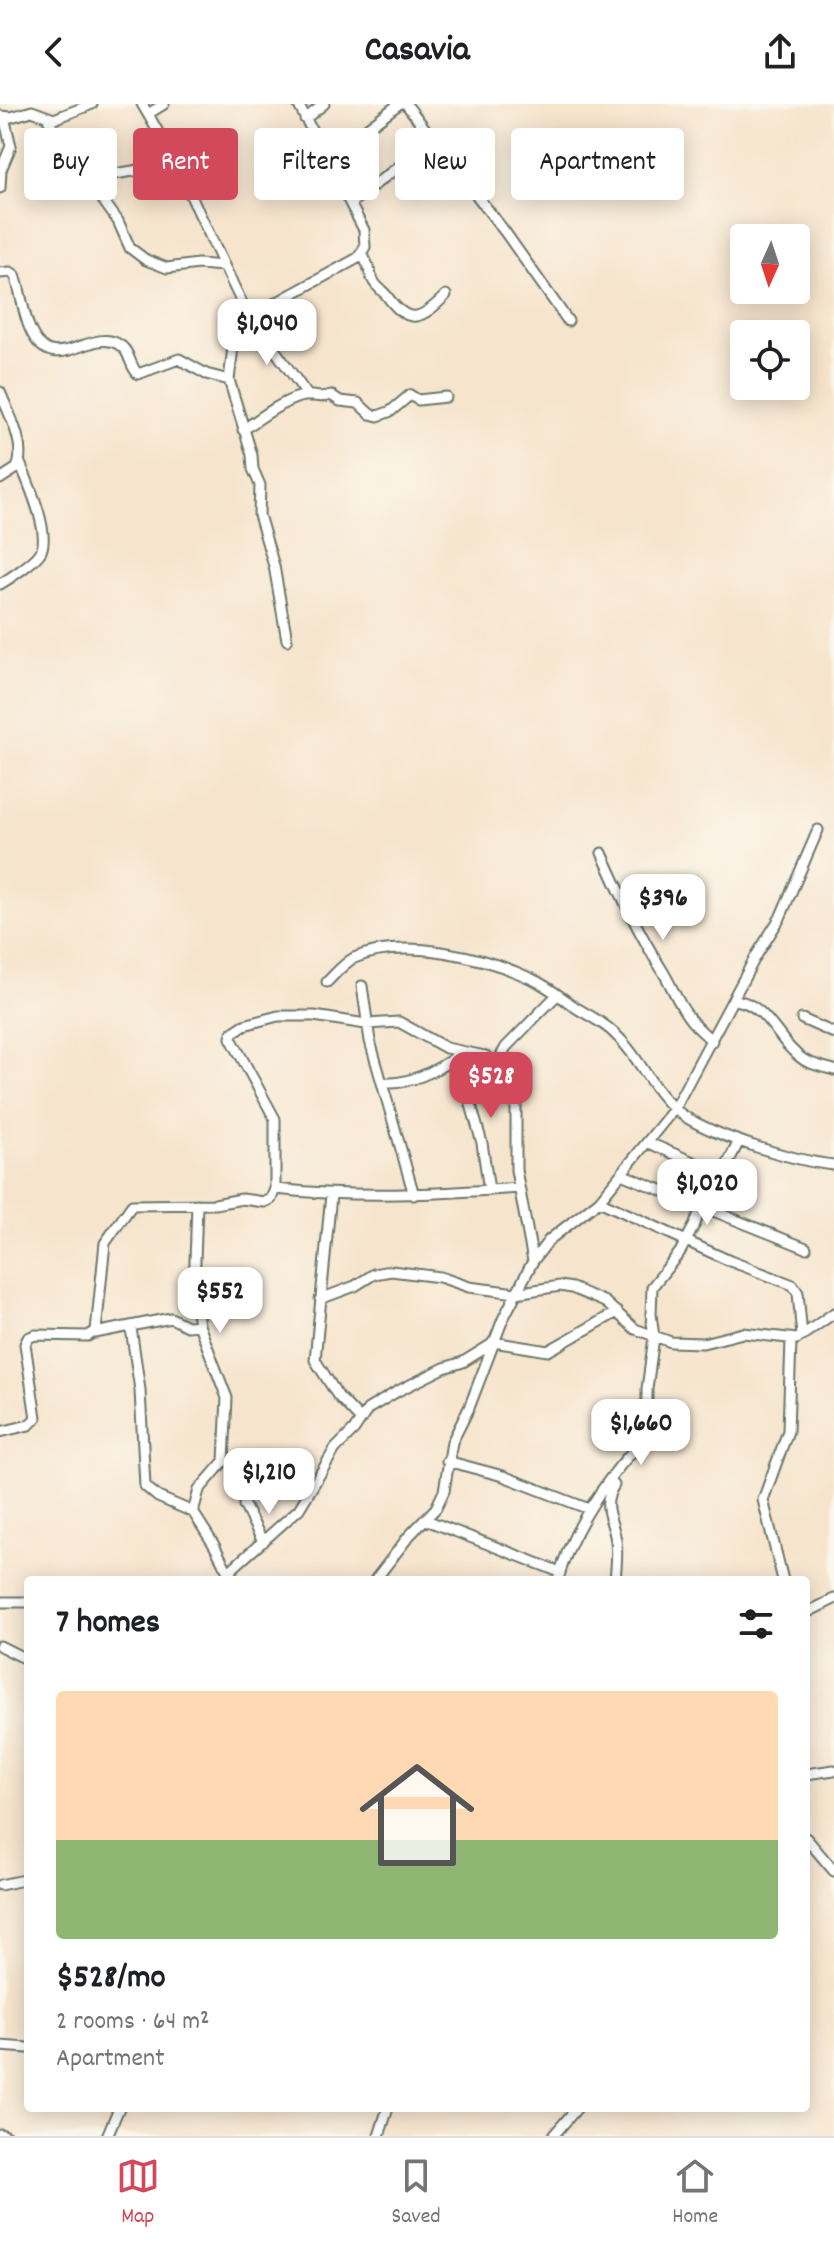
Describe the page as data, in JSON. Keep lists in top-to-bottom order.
{
  "north": "bottom",
  "page": {
    "header": "Casavia",
    "chip": [
      "Buy",
      "Rent",
      "Filters",
      "New",
      "Apartment"
    ],
    "price": [
      "$1,040",
      "$396",
      "$528",
      "$1,020",
      "$552",
      "$1,660",
      "$1,210"
    ],
    "heading": "7 homes",
    "list": [
      {
        "name": "$528/mo",
        "note": "2 rooms · 64 m² · Apartment"
      }
    ],
    "tabs": ["Map", "Saved", "Home"]
  }
}
